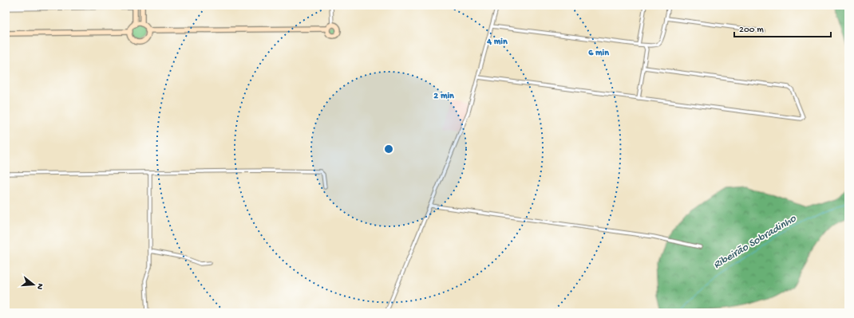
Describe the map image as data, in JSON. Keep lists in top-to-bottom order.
{
  "water": ["Ribeirão Sobradinho"],
  "scale_bar": "200 m",
  "north": "right",
  "rings": ["4 min", "6 min", "2 min"]
}
